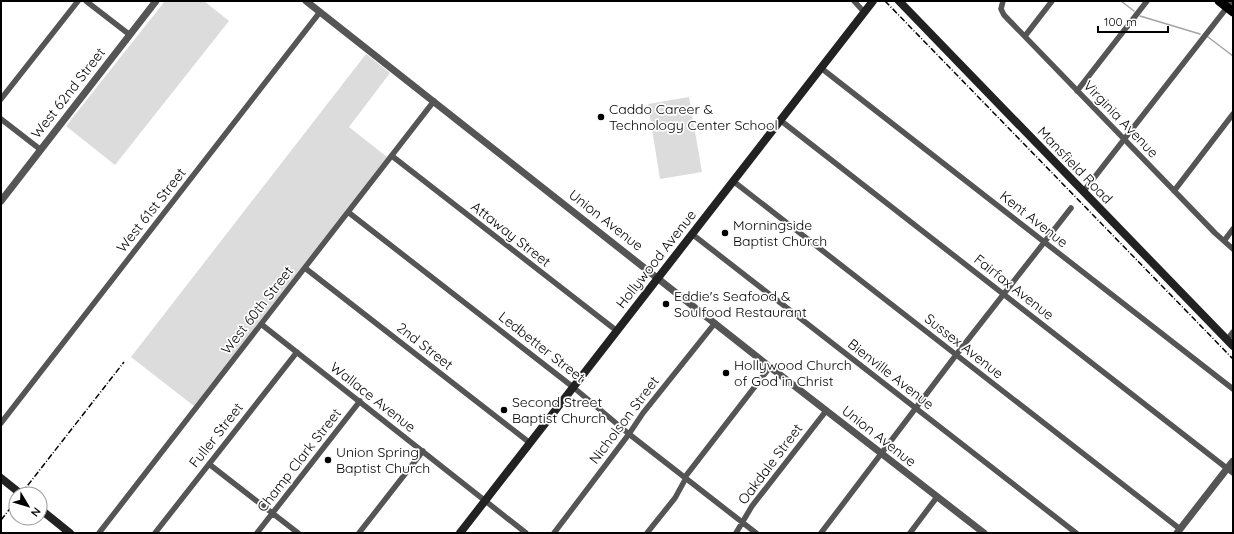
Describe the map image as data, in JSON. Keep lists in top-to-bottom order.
{
  "streets": {
    "main road": ["Mansfield Road", "Hollywood Avenue"],
    "street": [
      "West 62nd Street",
      "Virginia Avenue",
      "West 61st Street",
      "Kent Avenue",
      "Union Avenue",
      "Attaway Street",
      "Fairfax Avenue",
      "West 60th Street",
      "2nd Street",
      "Sussex Avenue",
      "Ledbetter Street",
      "Bienville Avenue",
      "Wallace Avenue",
      "Nicholson Street",
      "Fuller Street",
      "Champ Clark Street",
      "Oakdale Street"
    ]
  },
  "crossings": [
    ["West 61st Street", "Union Avenue"],
    ["Kent Avenue", "Hollywood Avenue"],
    ["Union Avenue", "Hollywood Avenue"],
    ["Union Avenue", "West 60th Street"],
    ["Union Avenue", "Nicholson Street"],
    ["Union Avenue", "Oakdale Street"],
    ["Attaway Street", "Hollywood Avenue"],
    ["Attaway Street", "West 60th Street"],
    ["Hollywood Avenue", "Fairfax Avenue"],
    ["Hollywood Avenue", "2nd Street"],
    ["Hollywood Avenue", "Sussex Avenue"],
    ["Hollywood Avenue", "Ledbetter Street"],
    ["Hollywood Avenue", "Bienville Avenue"],
    ["Hollywood Avenue", "Wallace Avenue"],
    ["West 60th Street", "2nd Street"],
    ["West 60th Street", "Ledbetter Street"],
    ["West 60th Street", "Wallace Avenue"],
    ["Ledbetter Street", "Nicholson Street"],
    ["Ledbetter Street", "Oakdale Street"],
    ["Wallace Avenue", "Fuller Street"],
    ["Wallace Avenue", "Champ Clark Street"]
  ],
  "places": [
    "Caddo Career & Technology Center School",
    "Morningside Baptist Church",
    "Eddie's Seafood & Soulfood Restaurant",
    "Hollywood Church of God in Christ",
    "Second Street Baptist Church",
    "Union Spring Baptist Church"
  ],
  "scale_bar": "100 m",
  "north": "bottom right"
}
